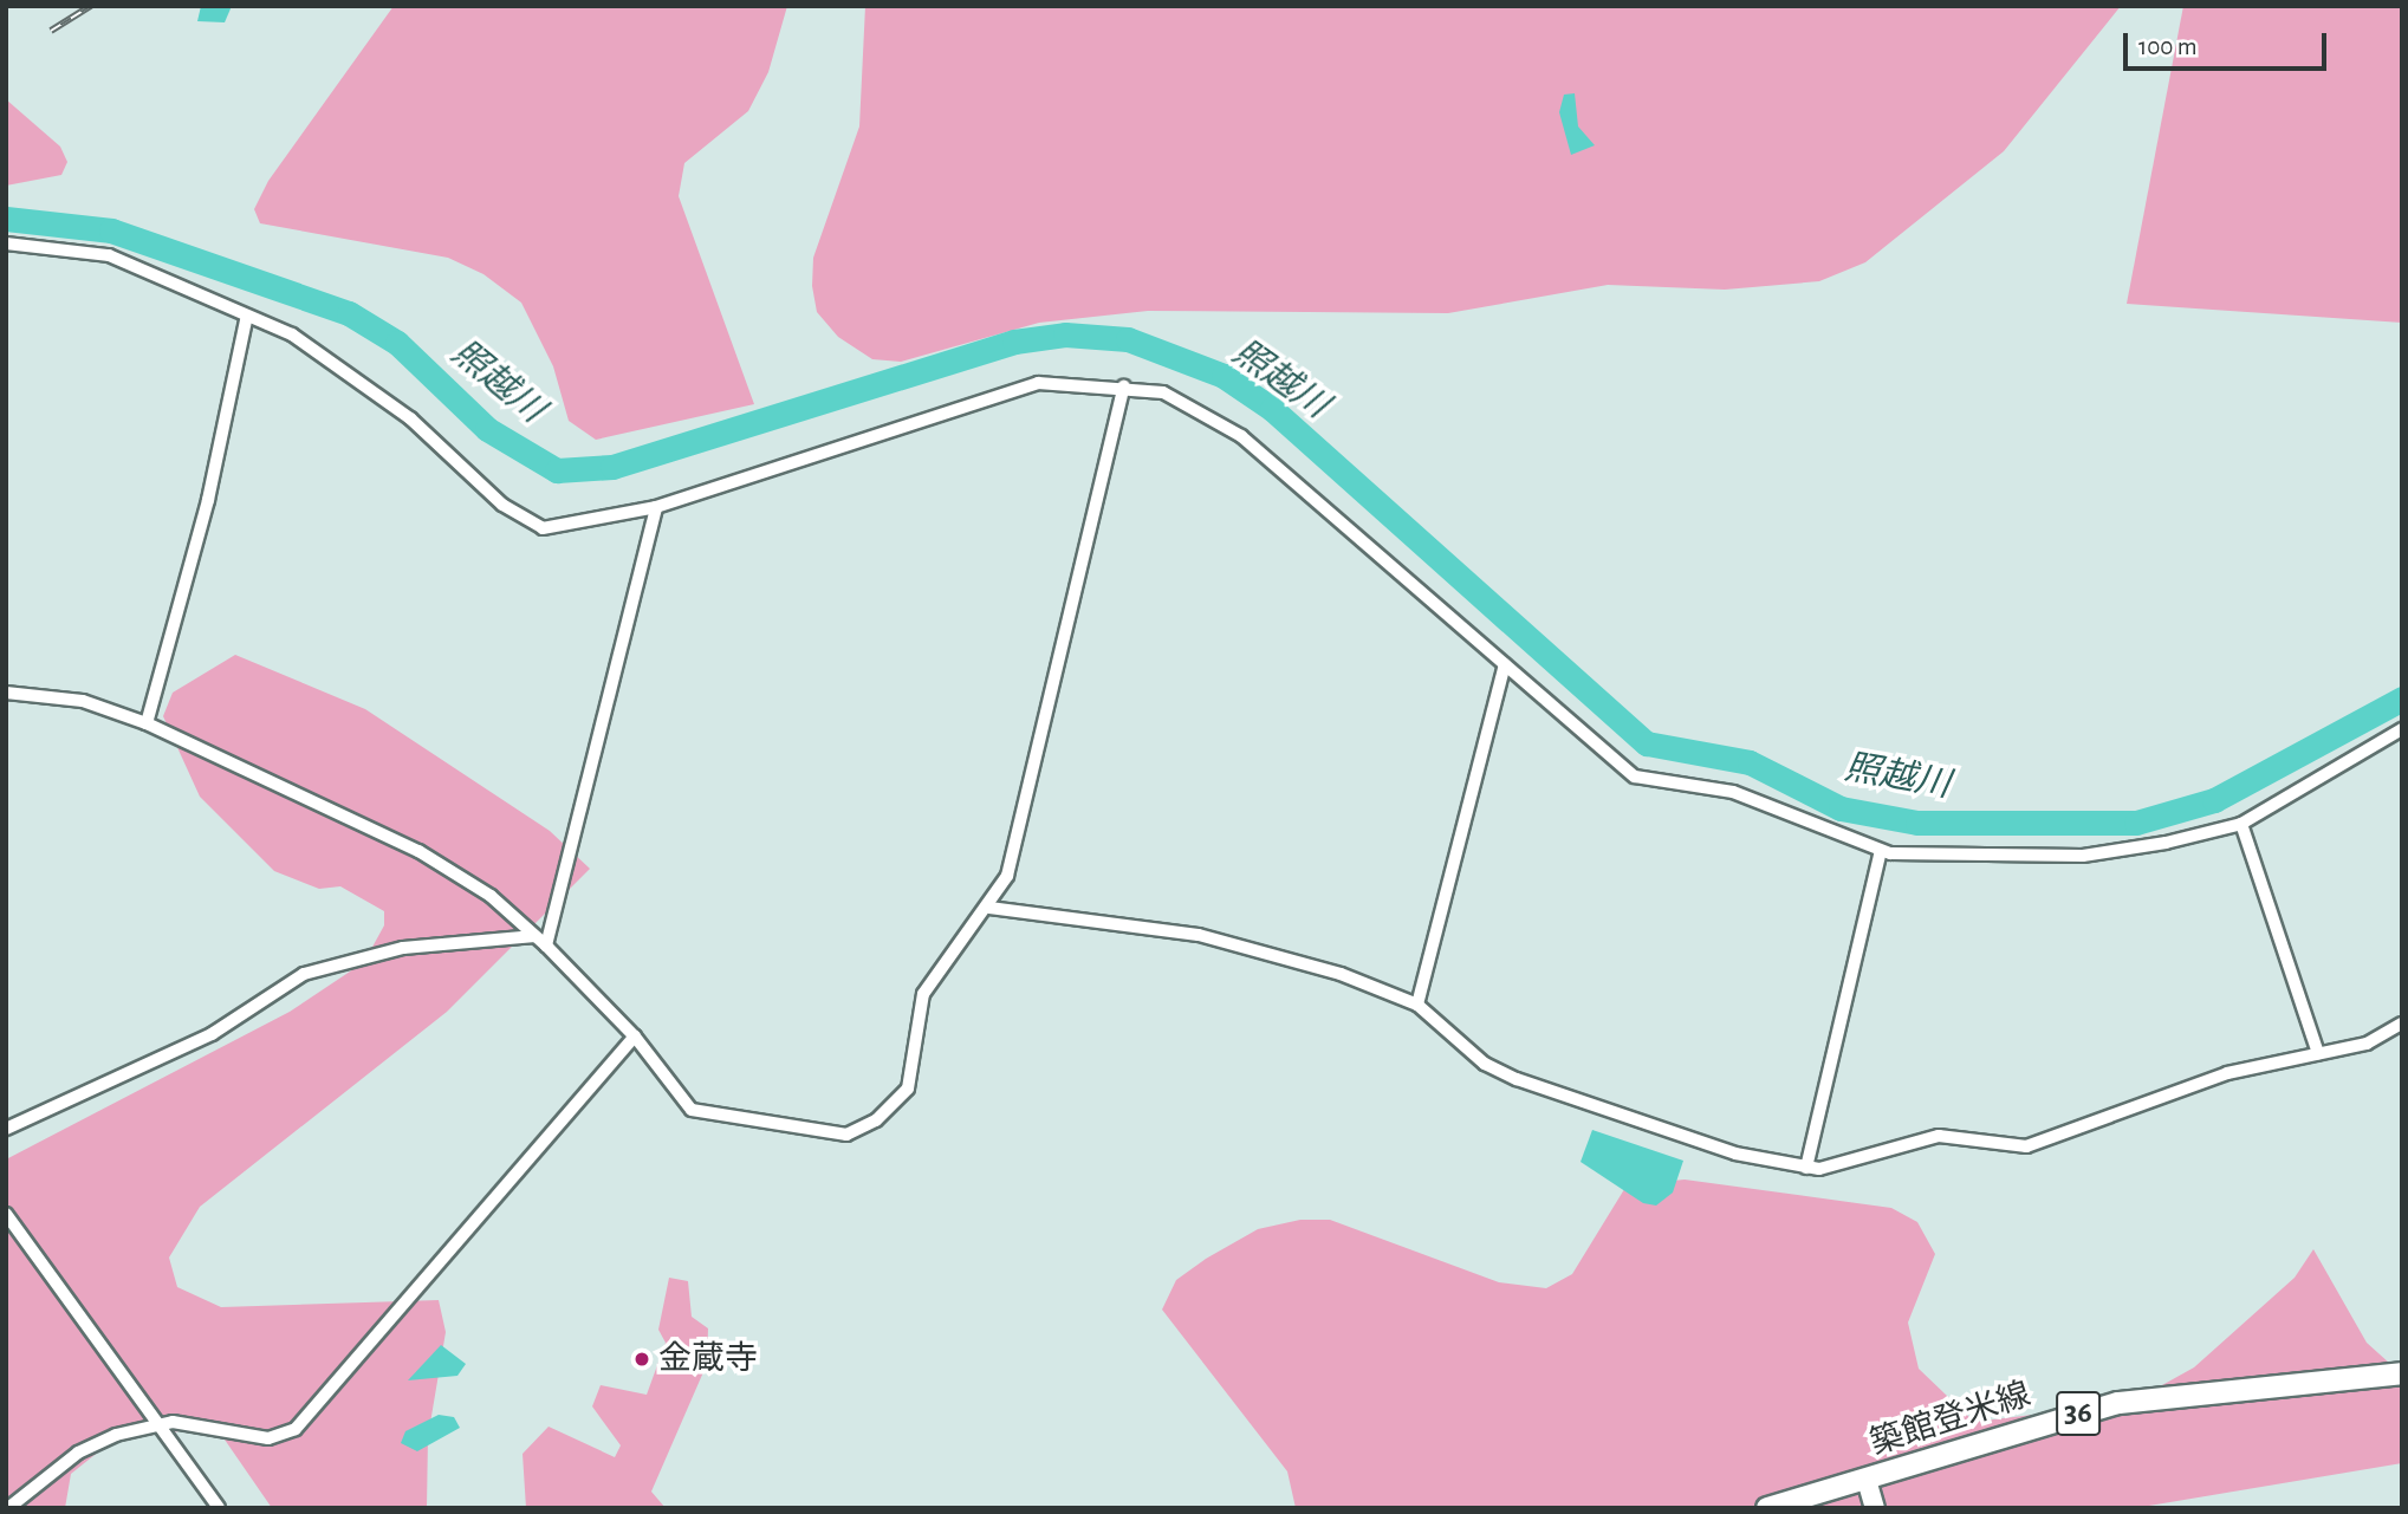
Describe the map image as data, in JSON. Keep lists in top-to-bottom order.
{
  "streets": {
    "main road": ["36", "築館登米線"]
  },
  "water": ["照越川"],
  "places": ["金蔵寺"],
  "scale_bar": "100 m"
}
